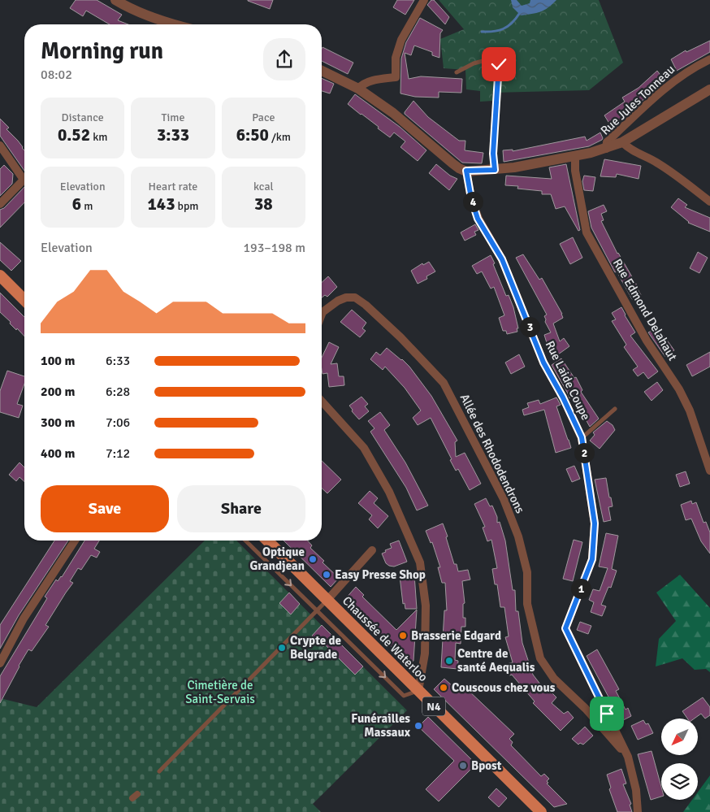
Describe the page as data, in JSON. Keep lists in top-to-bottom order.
{
  "streets": {
    "main road": ["Chaussée de Waterloo", "N4"],
    "street": [
      "Rue Jules Tonneau",
      "Rue Edmond Delahaut",
      "Rue Laide Coupe",
      "Allée des Rhododendrons"
    ]
  },
  "crossings": [
    ["Rue Laide Coupe", "Allée des Rhododendrons"]
  ],
  "parks": ["Cimetière de Saint-Servais"],
  "places": [
    "Optique Grandjean",
    "Easy Presse Shop",
    "Brasserie Edgard",
    "Crypte de Belgrade",
    "Centre de santé Aequalis",
    "Couscous chez vous",
    "Funérailles Massaux",
    "Bpost"
  ],
  "north": "bottom left",
  "page": {
    "heading": ["Morning run", "08:02"],
    "stats": [
      ["Distance", "0.52 km"],
      ["Time", "3:33"],
      ["Pace", "6:50 /km"],
      ["Elevation", "6 m"],
      ["Heart rate", "143 bpm"],
      ["kcal", "38"]
    ],
    "pins": [
      "4",
      "3",
      "2",
      "1"
    ],
    "chart": ["Elevation", "193–198 m"],
    "list": [
      {
        "name": "100 m",
        "note": "6:33"
      },
      {
        "name": "200 m",
        "note": "6:28"
      },
      {
        "name": "300 m",
        "note": "7:06"
      },
      {
        "name": "400 m",
        "note": "7:12"
      }
    ],
    "buttons": ["Save", "Share"]
  }
}
